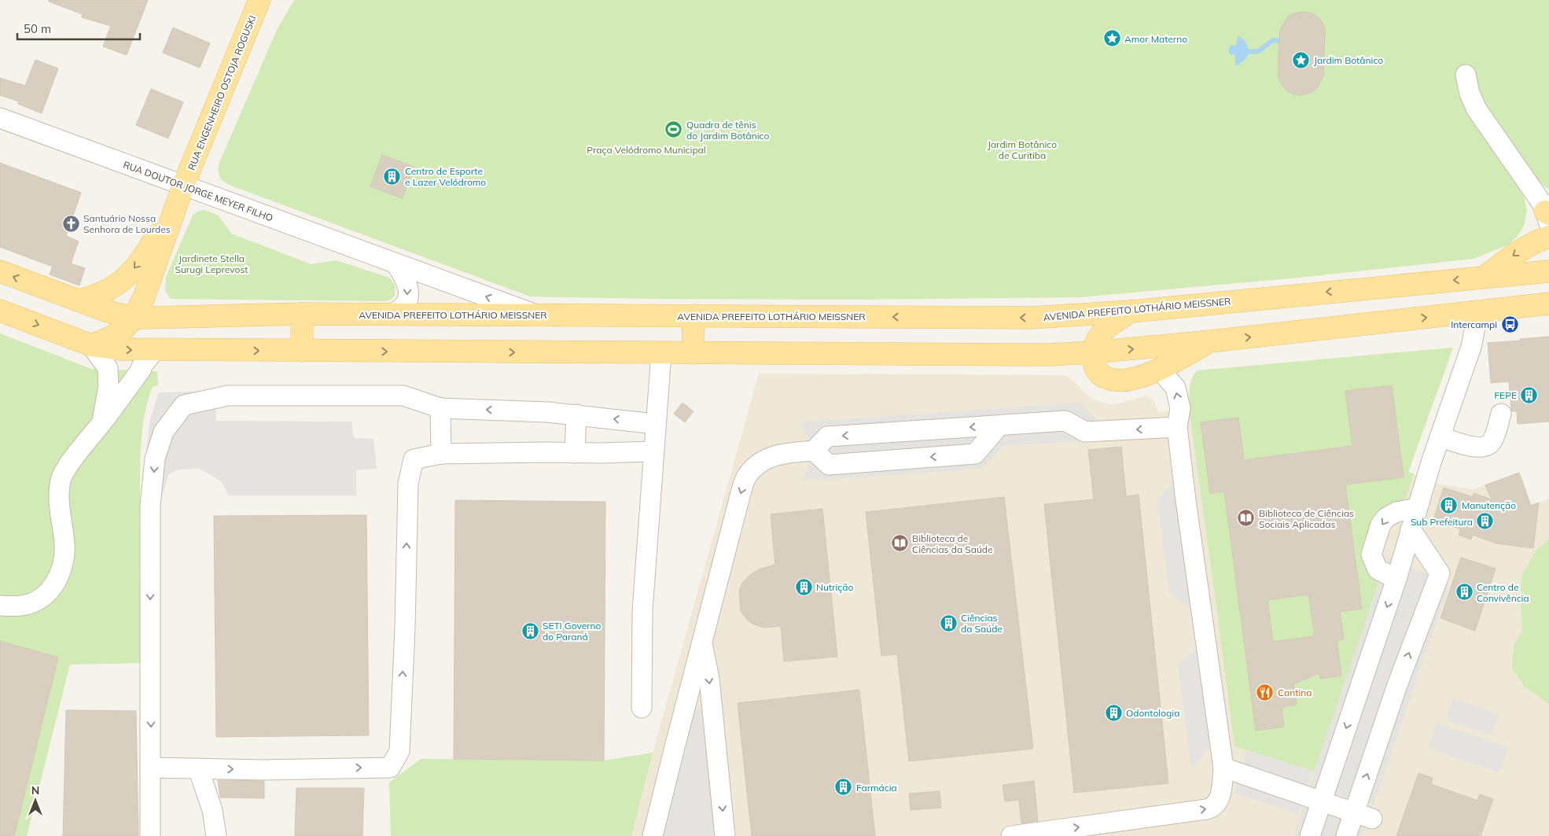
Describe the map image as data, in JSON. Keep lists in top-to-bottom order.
{
  "streets": {
    "main road": ["RUA ENGENHEIRO OSTOJA ROGUSKI", "AVENIDA PREFEITO LOTHÁRIO MEISSNER"],
    "street": ["RUA DOUTOR JORGE MEYER FILHO"]
  },
  "crossings": [
    ["RUA ENGENHEIRO OSTOJA ROGUSKI", "RUA DOUTOR JORGE MEYER FILHO"],
    ["RUA ENGENHEIRO OSTOJA ROGUSKI", "AVENIDA PREFEITO LOTHÁRIO MEISSNER"],
    ["RUA DOUTOR JORGE MEYER FILHO", "AVENIDA PREFEITO LOTHÁRIO MEISSNER"]
  ],
  "parks": ["Jardim Botânico de Curitiba", "Praça Velódromo Municipal", "Jardinete Stella Surugi Leprevost"],
  "places": {
    "place": ["Amor Materno", "Jardim Botânico"],
    "sports": ["Quadra de tênis do Jardim Botânico"],
    "building": [
      "Centro de Esporte e Lazer Velódromo",
      "FEPE",
      "Manutenção",
      "Sub Prefeitura",
      "Nutrição",
      "Centro de Convivência",
      "Ciências da Saúde",
      "SETI Governo do Paraná",
      "Odontologia",
      "Farmácia"
    ],
    "church": ["Santuário Nossa Senhora de Lourdes"],
    "bus stop": ["Intercampi"],
    "library": ["Biblioteca de Ciências Sociais Aplicadas", "Biblioteca de Ciências da Saúde"],
    "restaurant": ["Cantina"]
  },
  "scale_bar": "50 m",
  "north": "top"
}
